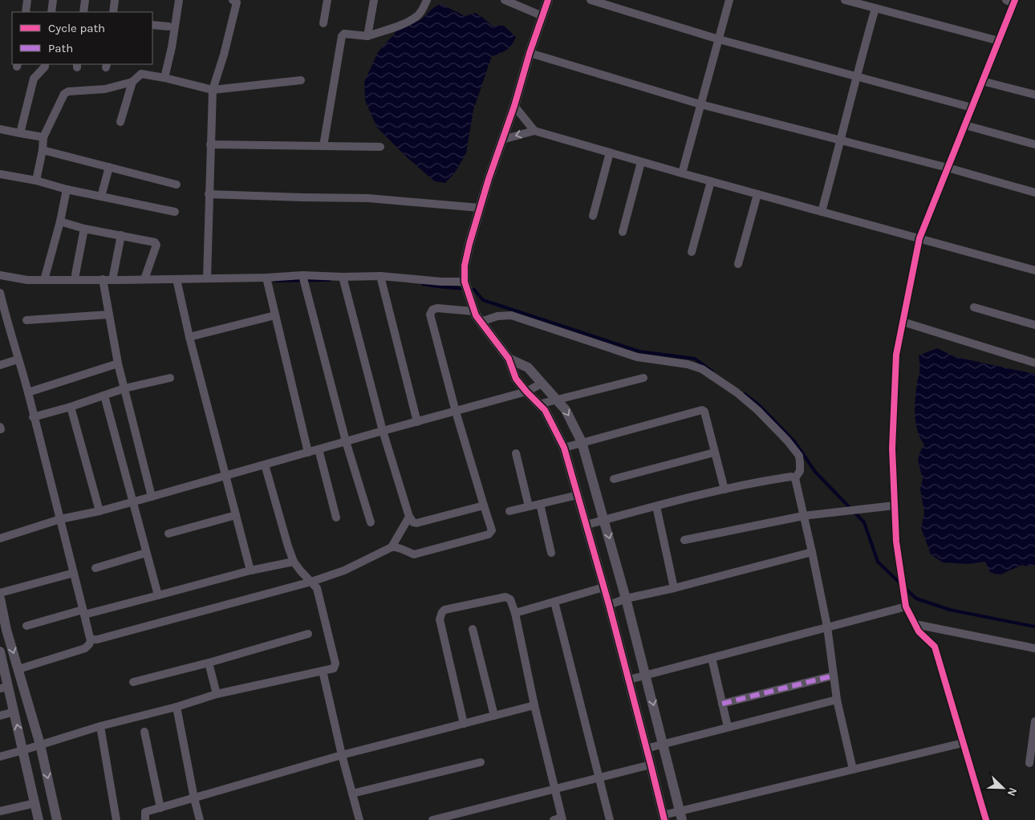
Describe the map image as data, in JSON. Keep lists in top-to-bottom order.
{
  "legend": ["Cycle path", "Path"],
  "north": "bottom right"
}
